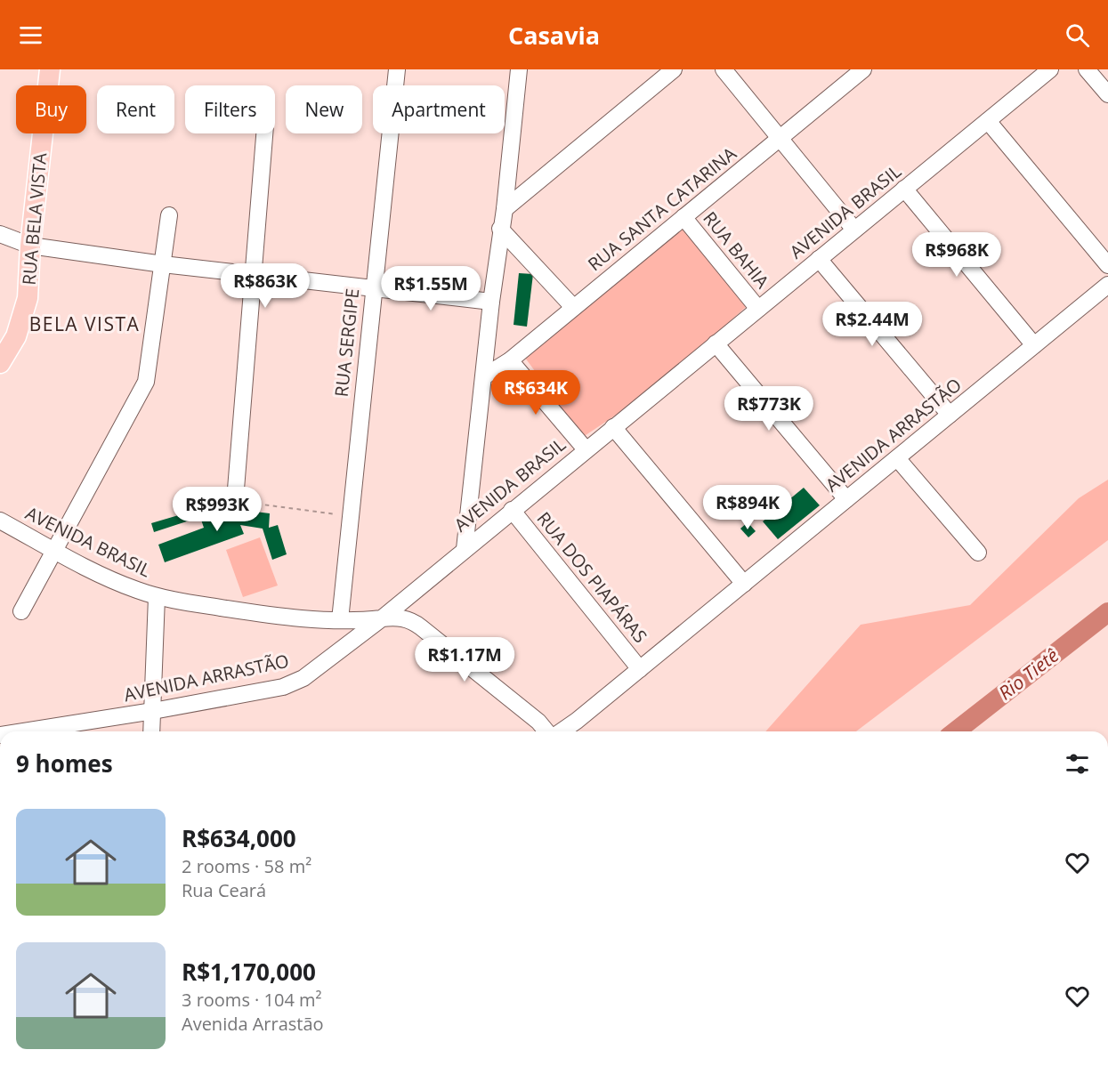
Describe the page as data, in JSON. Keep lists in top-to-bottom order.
{
  "streets": {
    "main road": ["RUA BELA VISTA"],
    "street": [
      "RUA SANTA CATARINA",
      "AVENIDA BRASIL",
      "RUA BAHIA",
      "RUA SERGIPE",
      "AVENIDA ARRASTÃO",
      "RUA DOS PIAPÁRAS"
    ]
  },
  "crossings": [
    ["RUA SANTA CATARINA", "RUA BAHIA"],
    ["AVENIDA BRASIL", "RUA BAHIA"],
    ["AVENIDA BRASIL", "RUA SERGIPE"],
    ["AVENIDA BRASIL", "AVENIDA ARRASTÃO"],
    ["AVENIDA BRASIL", "RUA DOS PIAPÁRAS"],
    ["AVENIDA ARRASTÃO", "RUA DOS PIAPÁRAS"]
  ],
  "districts": ["BELA VISTA"],
  "water": ["Rio Tietê"],
  "page": {
    "header": "Casavia",
    "chip": [
      "Buy",
      "Rent",
      "Filters",
      "New",
      "Apartment"
    ],
    "price": [
      "R$968K",
      "R$863K",
      "R$1.55M",
      "R$2.44M",
      "R$634K",
      "R$773K",
      "R$894K",
      "R$993K",
      "R$1.17M"
    ],
    "heading": "9 homes",
    "list": [
      {
        "name": "R$634,000",
        "note": "2 rooms · 58 m² · Rua Ceará"
      },
      {
        "name": "R$1,170,000",
        "note": "3 rooms · 104 m² · Avenida Arrastão"
      }
    ]
  }
}
